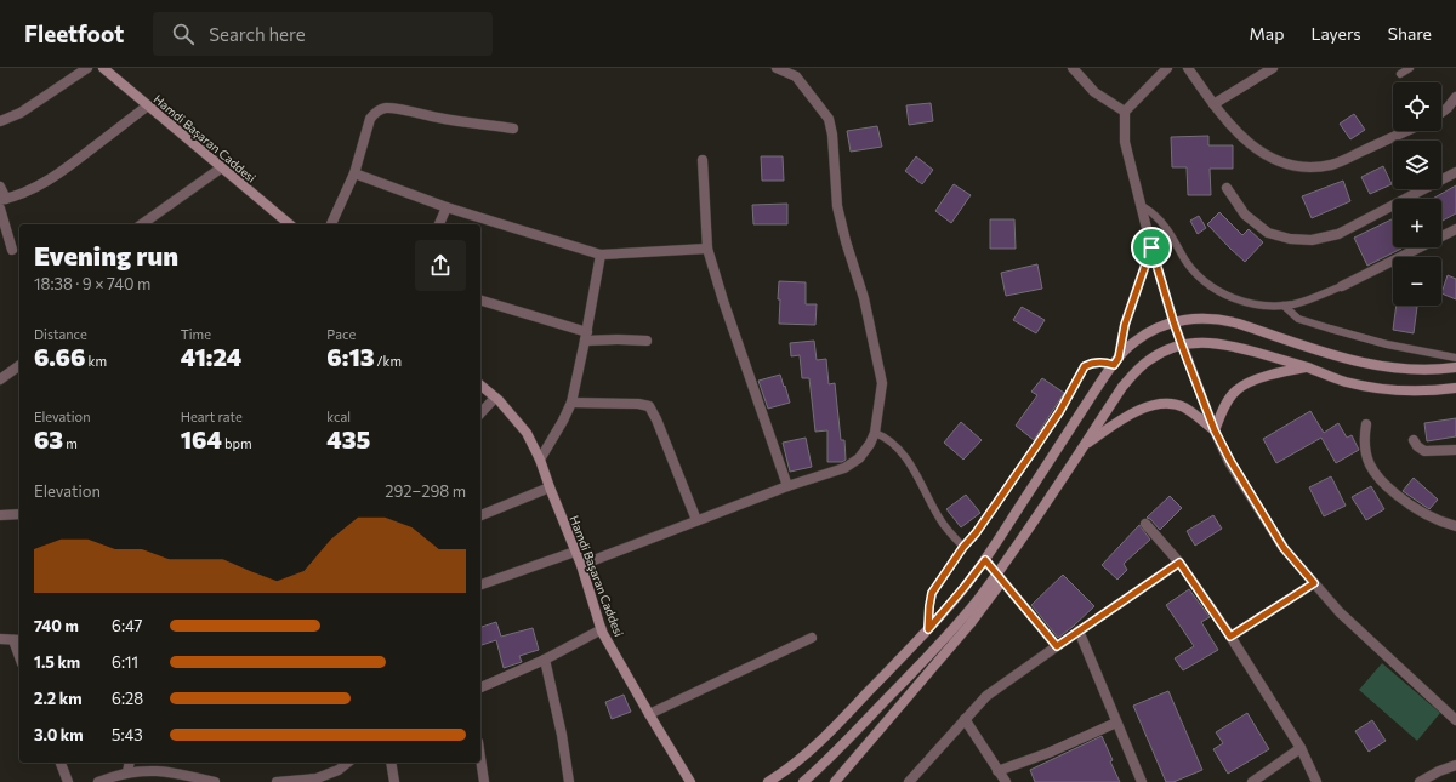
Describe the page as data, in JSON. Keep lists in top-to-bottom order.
{
  "streets": {
    "main road": ["Hamdi Başaran Caddesi"]
  },
  "page": {
    "header": "Fleetfoot",
    "search": "Search here",
    "nav": ["Map", "Layers", "Share"],
    "map_buttons": ["+", "−"],
    "heading": ["Evening run", "18:38 · 9 × 740 m"],
    "stats": [
      ["Distance", "6.66 km"],
      ["Time", "41:24"],
      ["Pace", "6:13 /km"],
      ["Elevation", "63 m"],
      ["Heart rate", "164 bpm"],
      ["kcal", "435"]
    ],
    "chart": ["Elevation", "292–298 m"],
    "list": [
      {
        "name": "740 m",
        "note": "6:47"
      },
      {
        "name": "1.5 km",
        "note": "6:11"
      },
      {
        "name": "2.2 km",
        "note": "6:28"
      },
      {
        "name": "3.0 km",
        "note": "5:43"
      }
    ]
  }
}
